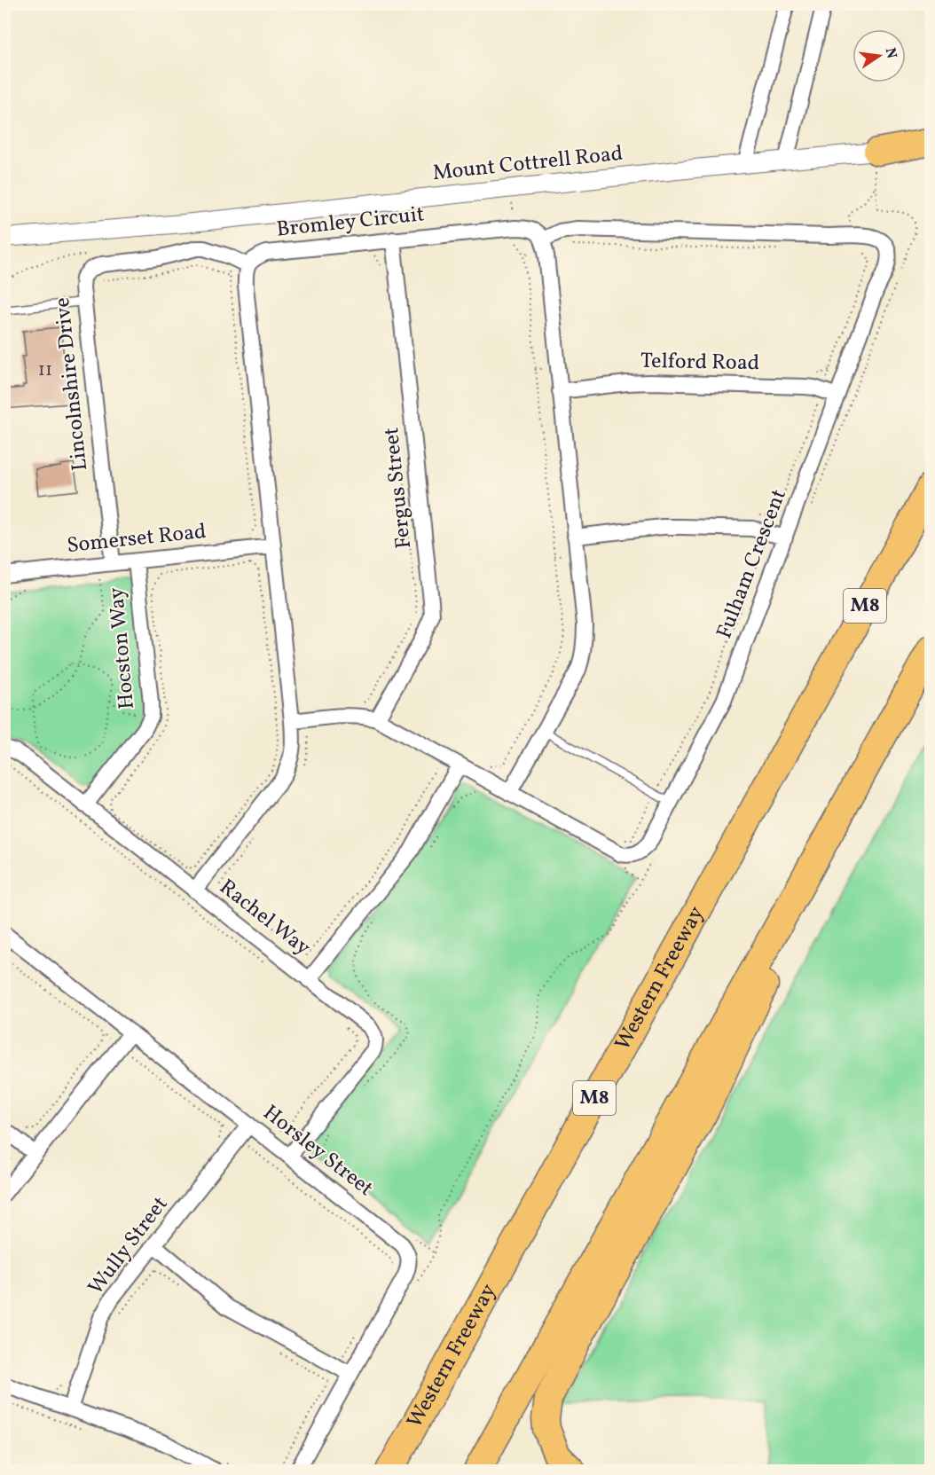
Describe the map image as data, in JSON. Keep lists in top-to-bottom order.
{
  "streets": {
    "highway": ["M8", "Western Freeway"],
    "street": [
      "Mount Cottrell Road",
      "Bromley Circuit",
      "Telford Road",
      "Lincolnshire Drive",
      "Fergus Street",
      "Somerset Road",
      "Fulham Crescent",
      "Hocston Way",
      "Rachel Way",
      "Horsley Street",
      "Wully Street"
    ]
  },
  "crossings": [
    ["Bromley Circuit", "Lincolnshire Drive"],
    ["Bromley Circuit", "Fergus Street"],
    ["Bromley Circuit", "Fulham Crescent"],
    ["Telford Road", "Fulham Crescent"],
    ["Lincolnshire Drive", "Somerset Road"],
    ["Somerset Road", "Hocston Way"],
    ["Hocston Way", "Rachel Way"],
    ["Rachel Way", "Horsley Street"],
    ["Horsley Street", "Wully Street"]
  ],
  "house_numbers": ["11"],
  "north": "right"
}
